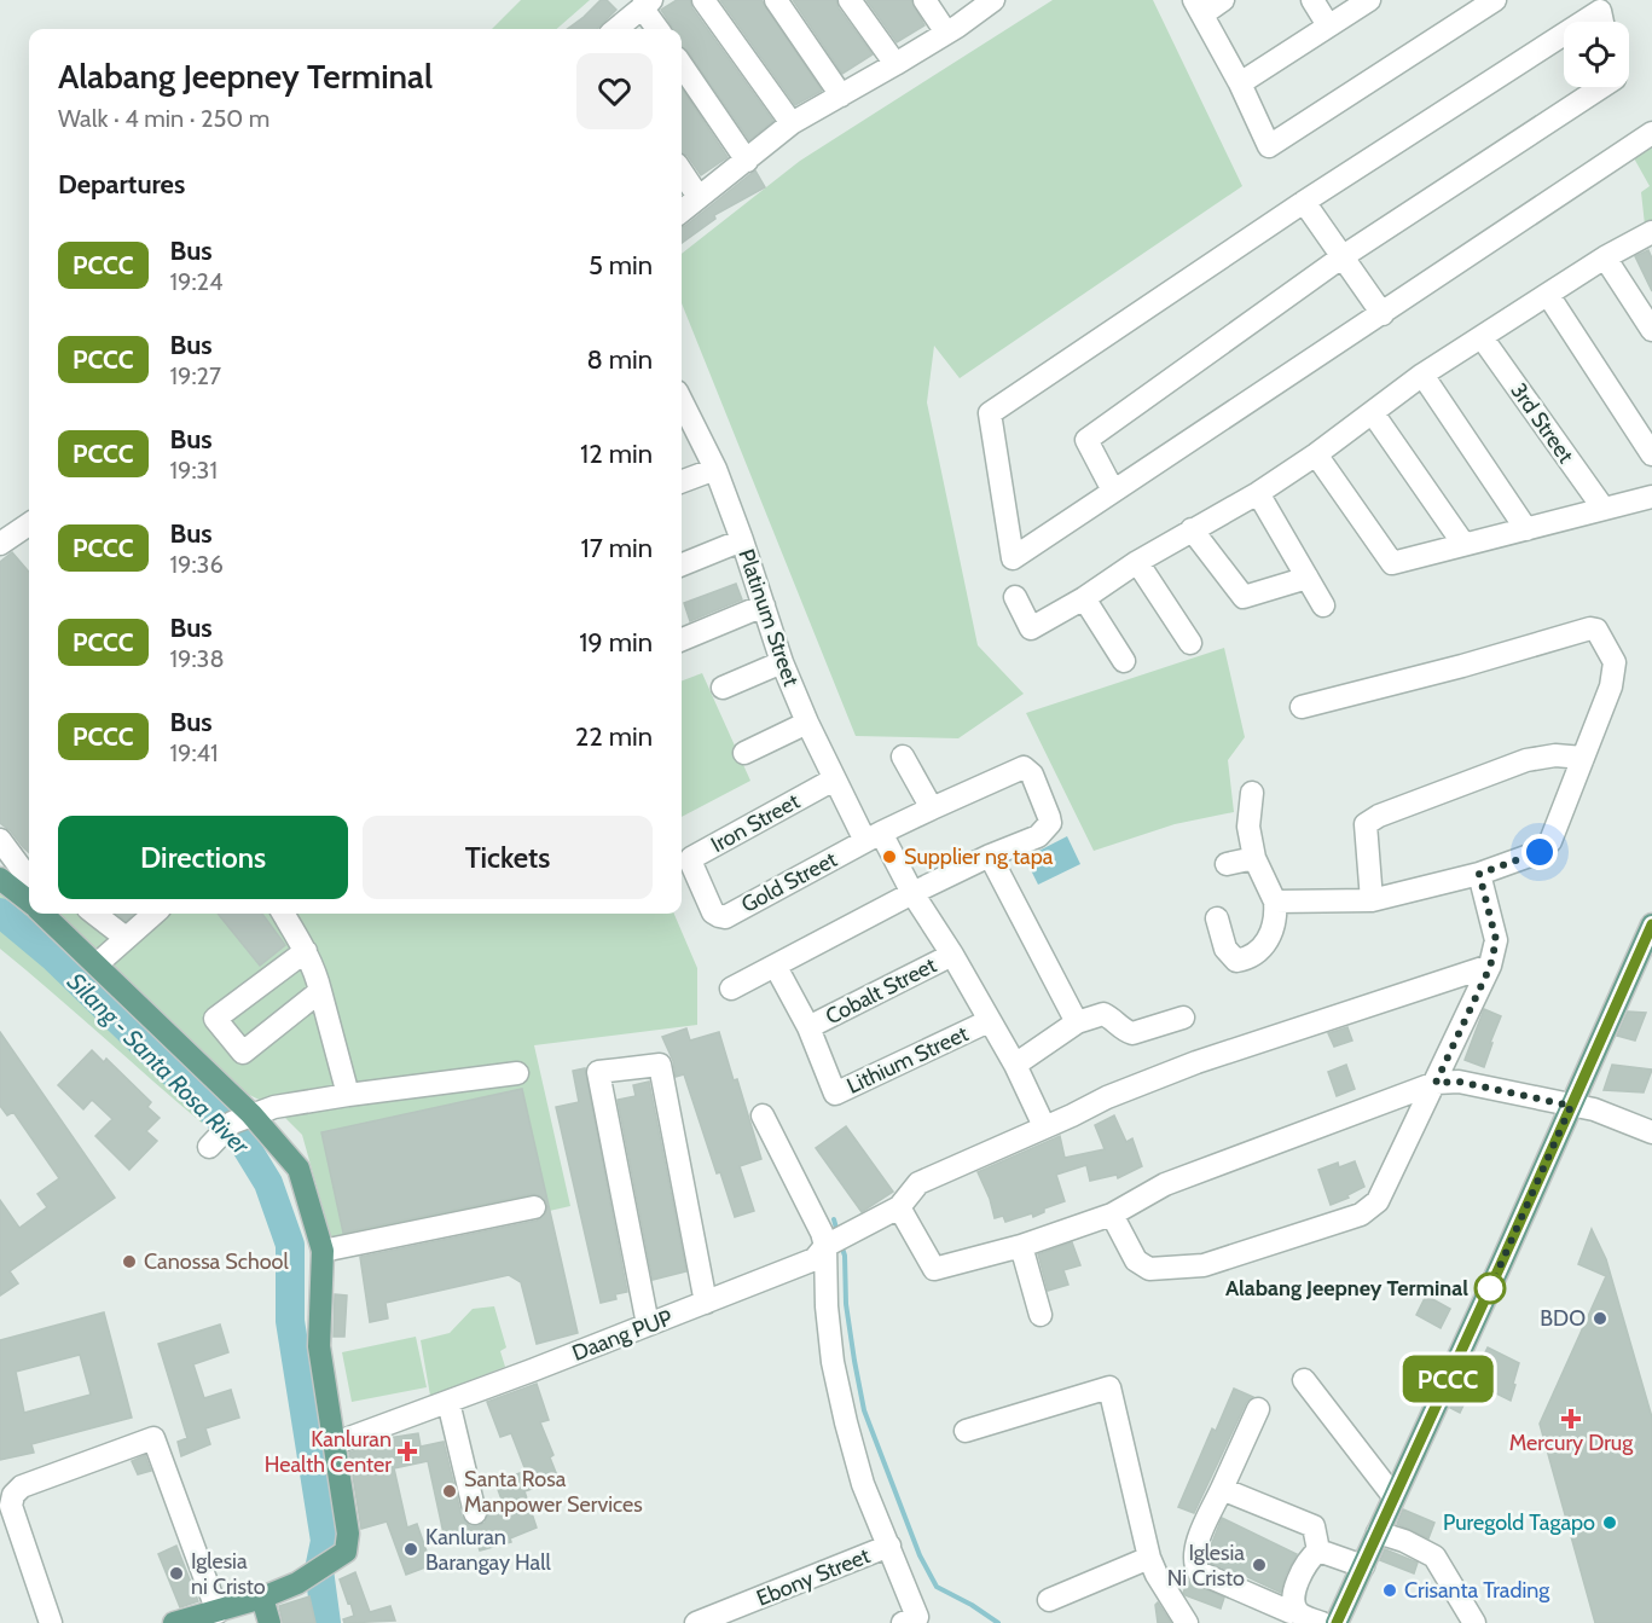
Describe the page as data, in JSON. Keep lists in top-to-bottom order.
{
  "streets": {
    "street": [
      "3rd Street",
      "Platinum Street",
      "Iron Street",
      "Gold Street",
      "Cobalt Street",
      "Lithium Street",
      "Daang PUP",
      "Ebony Street"
    ]
  },
  "crossings": [
    ["Platinum Street", "Iron Street"],
    ["Platinum Street", "Gold Street"],
    ["Platinum Street", "Cobalt Street"],
    ["Platinum Street", "Lithium Street"],
    ["Platinum Street", "Daang PUP"],
    ["Iron Street", "Gold Street"],
    ["Cobalt Street", "Lithium Street"]
  ],
  "water": ["Silang - Santa Rosa River"],
  "places": {
    "other": [
      "Supplier ng tapa",
      "Canossa School",
      "Alabang Jeepney Terminal",
      "BDO",
      "Santa Rosa Manpower Services",
      "Puregold Tagapo",
      "Kanluran Barangay Hall",
      "Iglesia Ni Cristo",
      "Iglesia ni Cristo",
      "Crisanta Trading"
    ],
    "health": ["Mercury Drug", "Kanluran Health Center"]
  },
  "lines": ["bus line PCCC"],
  "page": {
    "on_map": "PCCC",
    "heading": [
      ["Alabang Jeepney Terminal", "Walk · 4 min · 250 m"],
      "Departures"
    ],
    "list": [
      {
        "mark": "PCCC",
        "name": "Bus",
        "note": "19:24",
        "value": "5 min"
      },
      {
        "mark": "PCCC",
        "name": "Bus",
        "note": "19:27",
        "value": "8 min"
      },
      {
        "mark": "PCCC",
        "name": "Bus",
        "note": "19:31",
        "value": "12 min"
      },
      {
        "mark": "PCCC",
        "name": "Bus",
        "note": "19:36",
        "value": "17 min"
      },
      {
        "mark": "PCCC",
        "name": "Bus",
        "note": "19:38",
        "value": "19 min"
      },
      {
        "mark": "PCCC",
        "name": "Bus",
        "note": "19:41",
        "value": "22 min"
      }
    ],
    "buttons": ["Directions", "Tickets"]
  }
}
